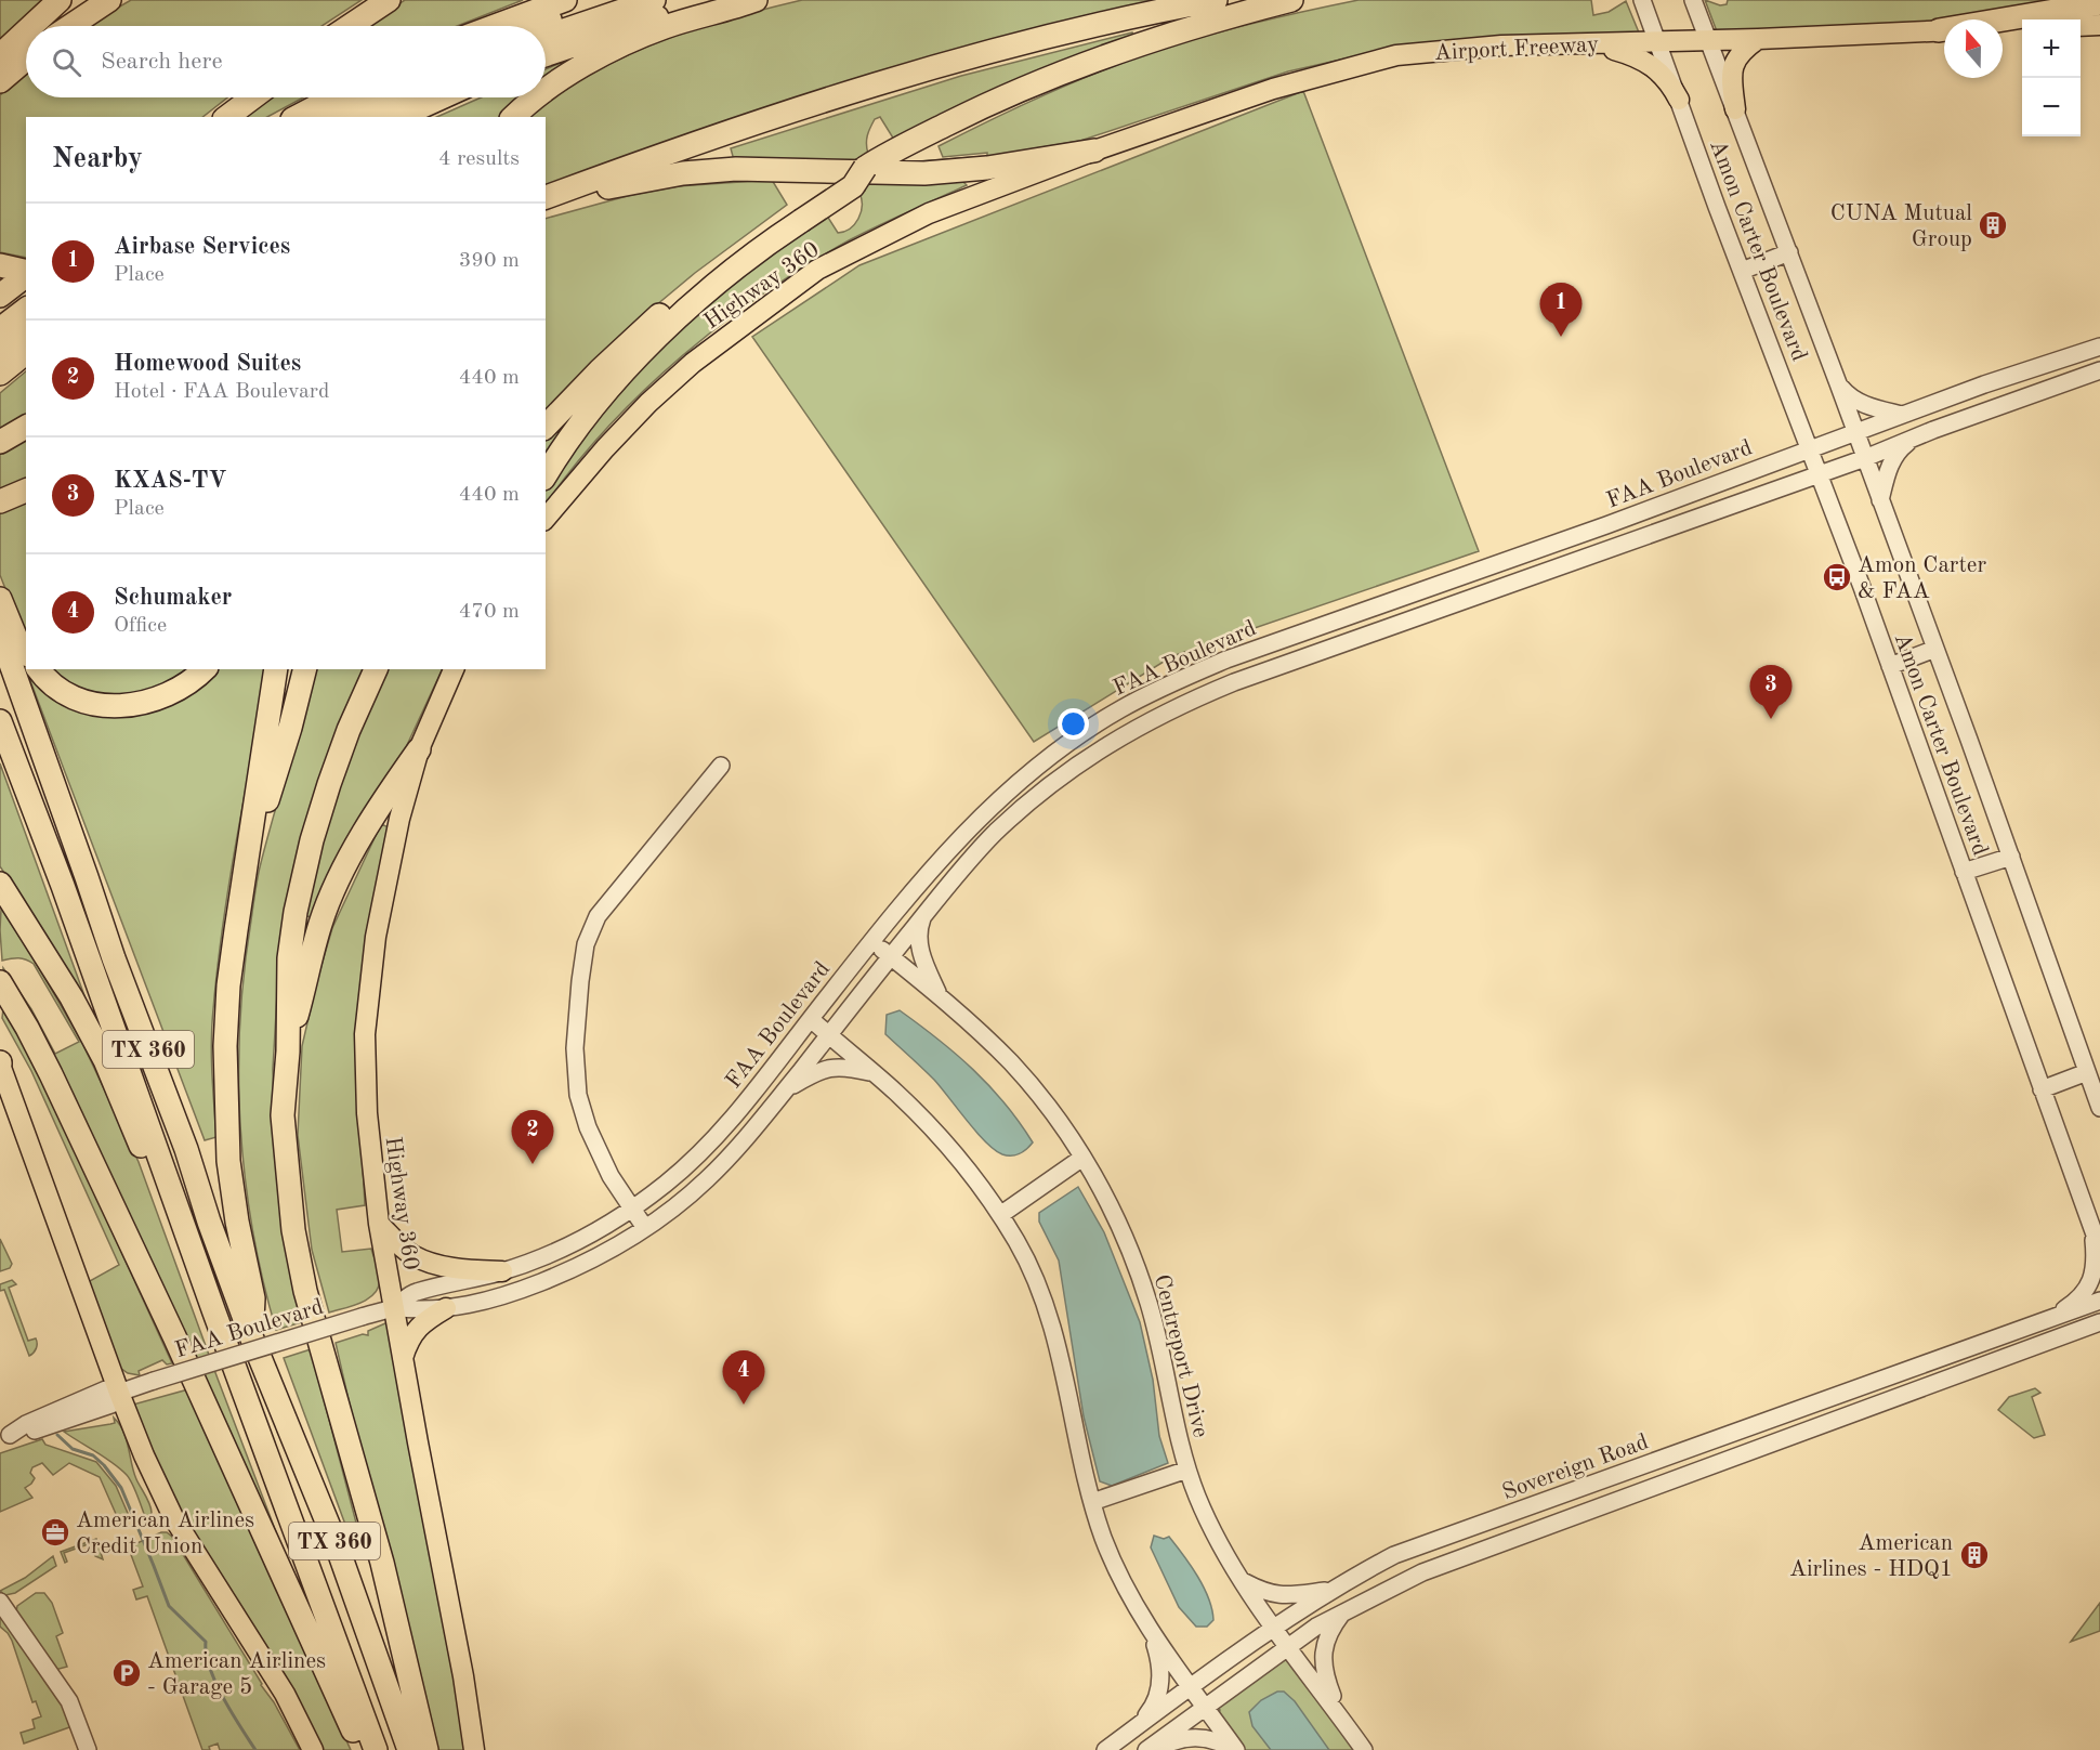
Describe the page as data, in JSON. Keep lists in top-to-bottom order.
{
  "streets": {
    "highway": ["TX 360"],
    "main road": ["Airport Freeway", "Highway 360"],
    "street": [
      "Amon Carter Boulevard",
      "FAA Boulevard",
      "Centreport Drive",
      "Sovereign Road"
    ]
  },
  "crossings": [
    ["Airport Freeway", "Amon Carter Boulevard"],
    ["Airport Freeway", "Highway 360"],
    ["Amon Carter Boulevard", "FAA Boulevard"],
    ["Highway 360", "FAA Boulevard"],
    ["FAA Boulevard", "Centreport Drive"],
    ["Centreport Drive", "Sovereign Road"]
  ],
  "places": {
    "building": ["CUNA Mutual Group", "American Airlines - HDQ1"],
    "bus stop": ["Amon Carter & FAA"],
    "office": ["American Airlines Credit Union"],
    "parking": ["American Airlines - Garage 5"]
  },
  "north": "top",
  "page": {
    "map_buttons": ["+", "−"],
    "search": "Search here",
    "heading": ["Nearby", "4 results"],
    "list": [
      {
        "mark": "1",
        "name": "Airbase Services",
        "note": "Place",
        "value": "390 m"
      },
      {
        "mark": "2",
        "name": "Homewood Suites",
        "note": "Hotel · FAA Boulevard",
        "value": "440 m"
      },
      {
        "mark": "3",
        "name": "KXAS-TV",
        "note": "Place",
        "value": "440 m"
      },
      {
        "mark": "4",
        "name": "Schumaker",
        "note": "Office",
        "value": "470 m"
      }
    ],
    "pins": [
      "1",
      "3",
      "2",
      "4"
    ]
  }
}
